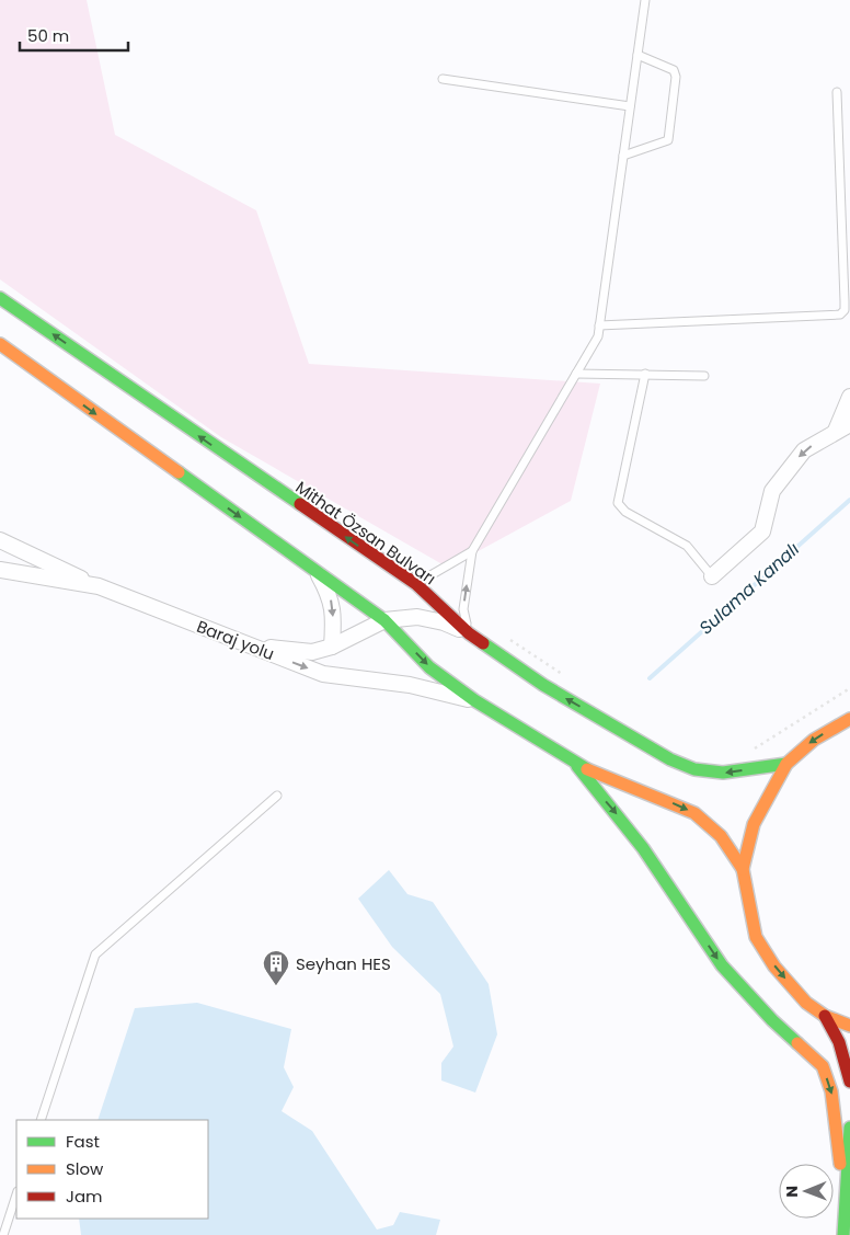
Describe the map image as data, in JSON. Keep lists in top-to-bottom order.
{
  "streets": {
    "main road": ["Mithat Özsan Bulvarı"],
    "street": ["Baraj yolu"]
  },
  "water": ["Sulama Kanalı"],
  "places": {
    "building": ["Seyhan HES"]
  },
  "legend": ["Fast", "Slow", "Jam"],
  "scale_bar": "50 m",
  "north": "left"
}
